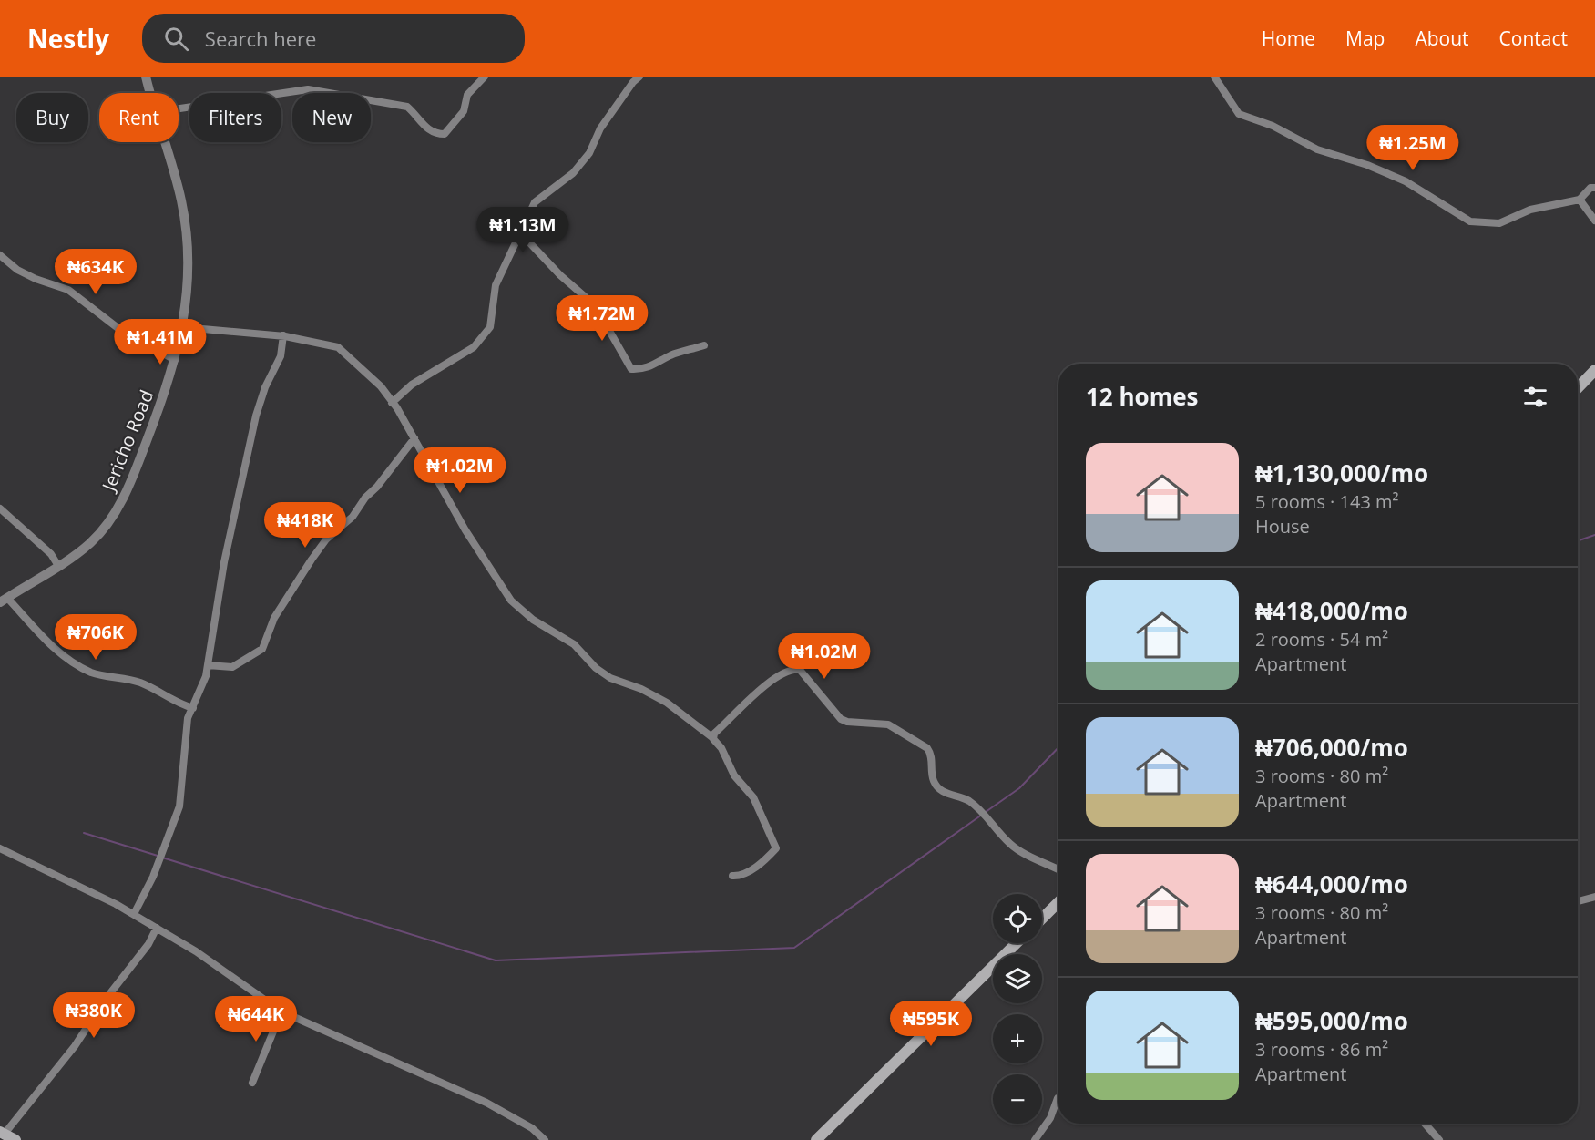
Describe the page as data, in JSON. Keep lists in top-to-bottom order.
{
  "streets": {
    "street": ["Jericho Road"]
  },
  "page": {
    "header": "Nestly",
    "search": "Search here",
    "nav": [
      "Home",
      "Map",
      "About",
      "Contact"
    ],
    "chip": [
      "Buy",
      "Rent",
      "Filters",
      "New"
    ],
    "price": [
      "₦1.25M",
      "₦1.13M",
      "₦634K",
      "₦1.72M",
      "₦1.41M",
      "₦1.02M",
      "₦418K",
      "₦706K",
      "₦1.02M",
      "₦380K",
      "₦644K",
      "₦595K"
    ],
    "heading": "12 homes",
    "list": [
      {
        "name": "₦1,130,000/mo",
        "note": "5 rooms · 143 m² · House"
      },
      {
        "name": "₦418,000/mo",
        "note": "2 rooms · 54 m² · Apartment"
      },
      {
        "name": "₦706,000/mo",
        "note": "3 rooms · 80 m² · Apartment"
      },
      {
        "name": "₦644,000/mo",
        "note": "3 rooms · 80 m² · Apartment"
      },
      {
        "name": "₦595,000/mo",
        "note": "3 rooms · 86 m² · Apartment"
      }
    ],
    "map_buttons": ["+", "−"]
  }
}
